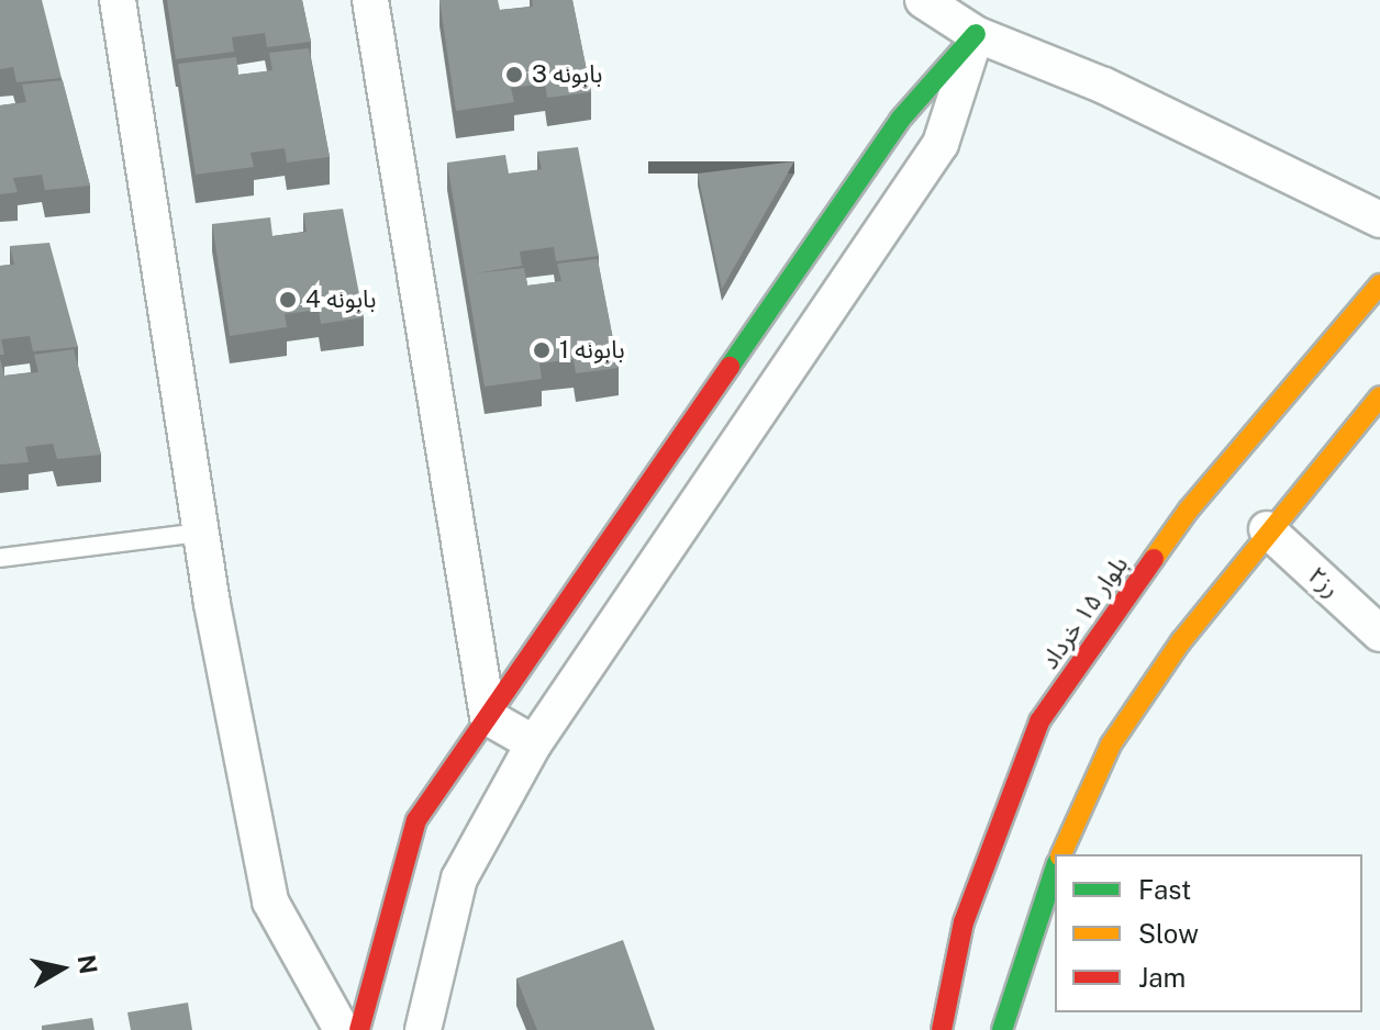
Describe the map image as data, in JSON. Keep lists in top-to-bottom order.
{
  "streets": {
    "street": ["رز۲", "بلوار ۱۵ خرداد"]
  },
  "places": ["بابونه 3", "بابونه 4", "بابونه 1"],
  "legend": ["Fast", "Slow", "Jam"],
  "north": "right"
}
